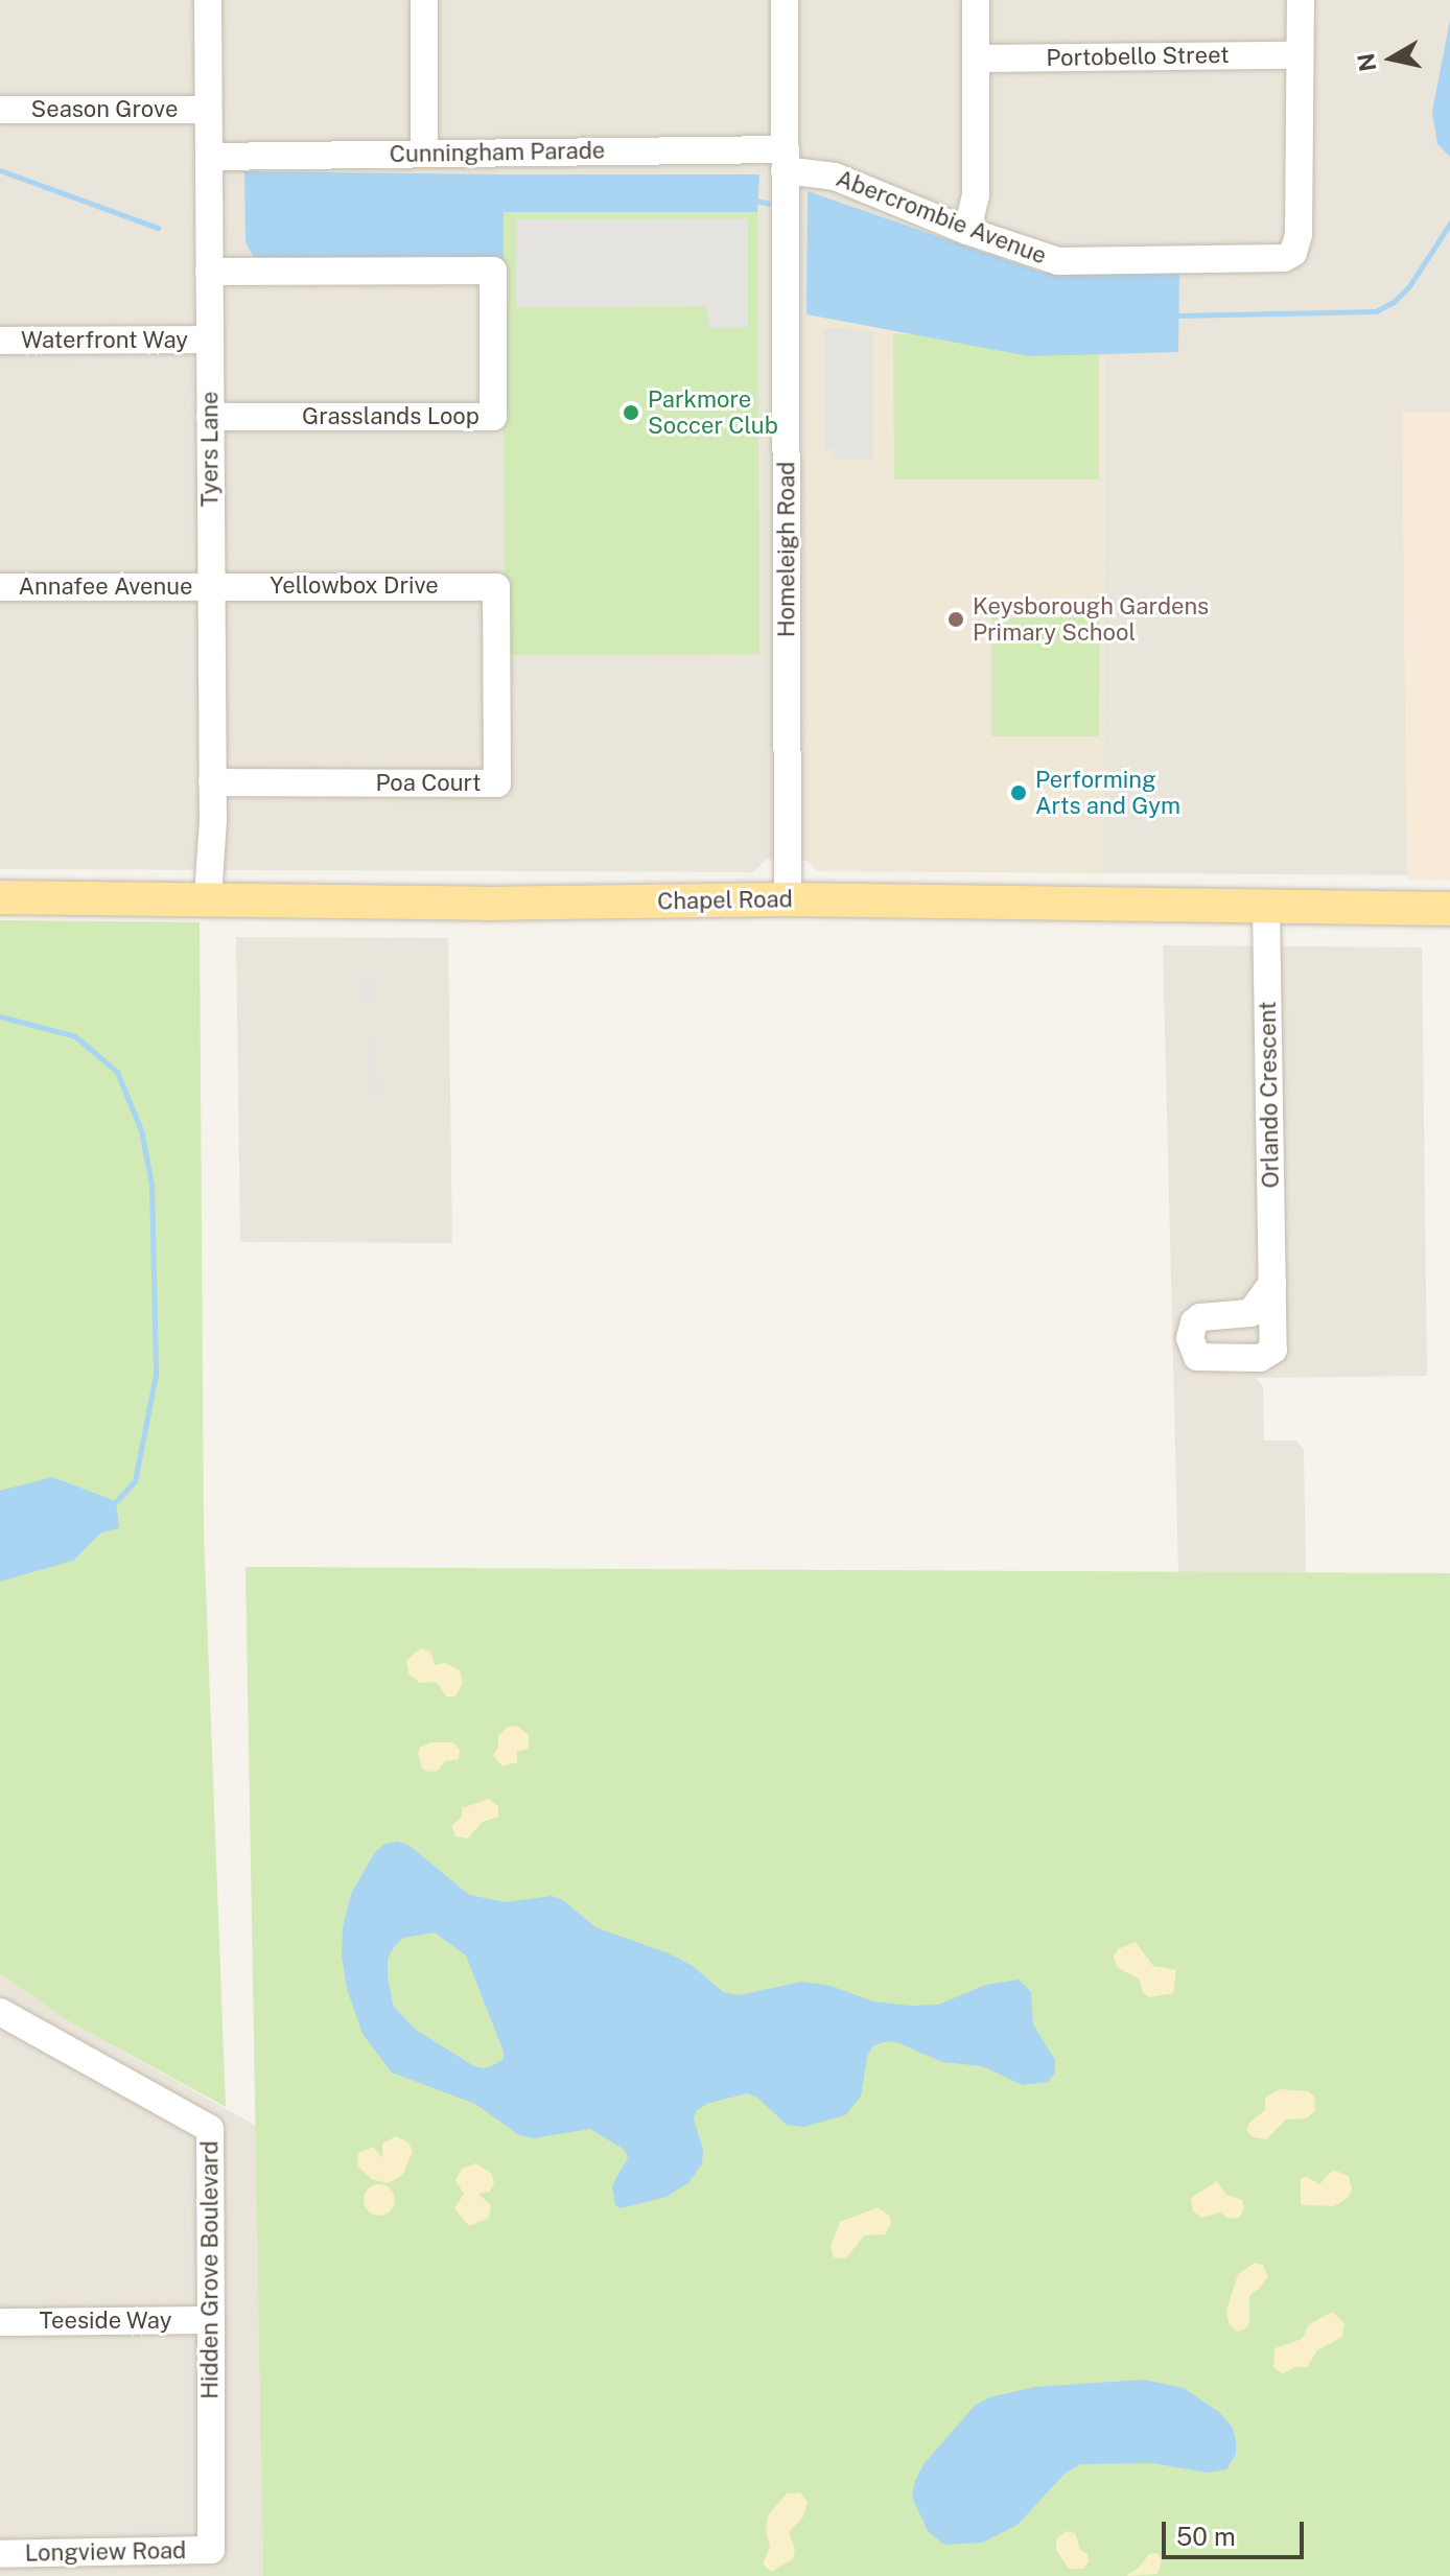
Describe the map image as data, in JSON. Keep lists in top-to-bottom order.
{
  "streets": {
    "main road": ["Chapel Road"],
    "street": [
      "Portobello Street",
      "Season Grove",
      "Cunningham Parade",
      "Abercrombie Avenue",
      "Waterfront Way",
      "Grasslands Loop",
      "Tyers Lane",
      "Homeleigh Road",
      "Yellowbox Drive",
      "Annafee Avenue",
      "Poa Court",
      "Orlando Crescent",
      "Hidden Grove Boulevard",
      "Teeside Way",
      "Longview Road"
    ]
  },
  "crossings": [
    ["Portobello Street", "Abercrombie Avenue"],
    ["Season Grove", "Tyers Lane"],
    ["Cunningham Parade", "Abercrombie Avenue"],
    ["Cunningham Parade", "Tyers Lane"],
    ["Cunningham Parade", "Homeleigh Road"],
    ["Abercrombie Avenue", "Homeleigh Road"],
    ["Waterfront Way", "Tyers Lane"],
    ["Grasslands Loop", "Tyers Lane"],
    ["Tyers Lane", "Yellowbox Drive"],
    ["Tyers Lane", "Annafee Avenue"],
    ["Tyers Lane", "Poa Court"],
    ["Tyers Lane", "Chapel Road"],
    ["Homeleigh Road", "Chapel Road"],
    ["Yellowbox Drive", "Annafee Avenue"],
    ["Yellowbox Drive", "Poa Court"],
    ["Chapel Road", "Orlando Crescent"],
    ["Hidden Grove Boulevard", "Teeside Way"],
    ["Hidden Grove Boulevard", "Longview Road"]
  ],
  "places": ["Parkmore Soccer Club", "Keysborough Gardens Primary School", "Performing Arts and Gym"],
  "scale_bar": "50 m",
  "north": "left"
}
